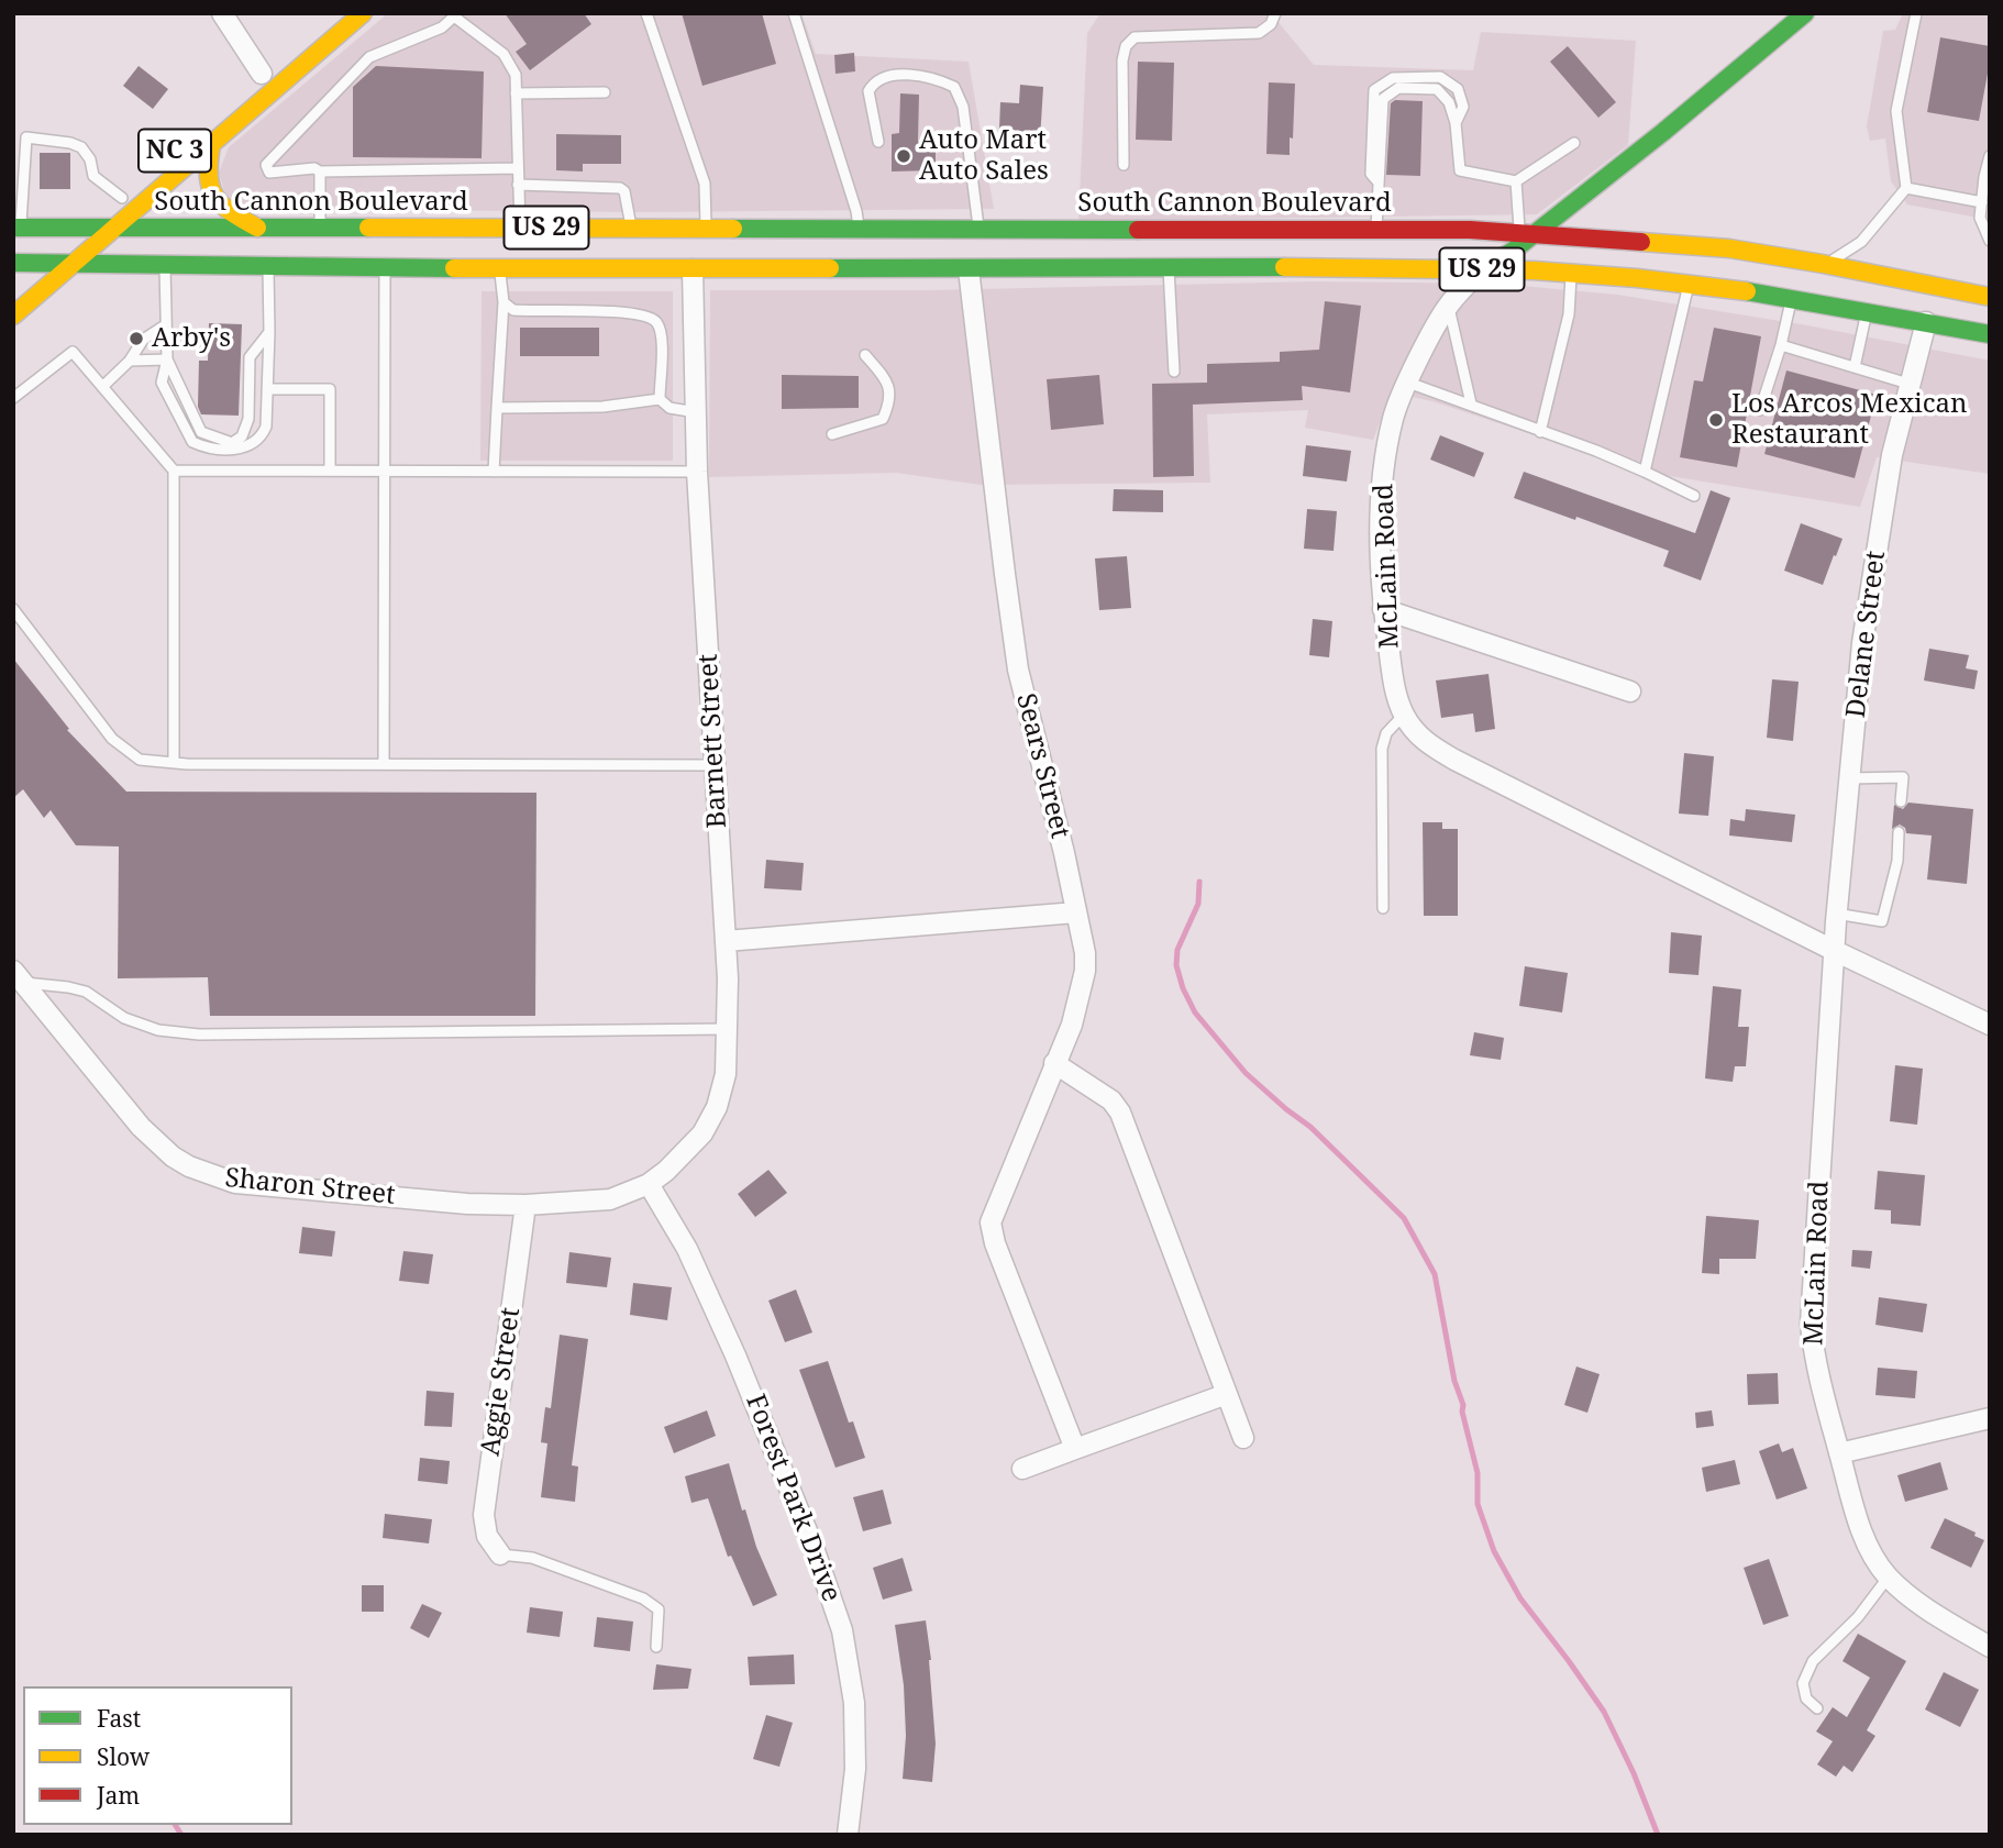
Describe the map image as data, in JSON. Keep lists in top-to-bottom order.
{
  "streets": {
    "main road": [
      "NC 3",
      "South Cannon Boulevard",
      "US 29",
      "McLain Road"
    ],
    "street": [
      "Delane Street",
      "Barnett Street",
      "Sears Street",
      "Sharon Street",
      "Aggie Street",
      "Forest Park Drive"
    ]
  },
  "crossings": [
    ["NC 3", "South Cannon Boulevard"],
    ["NC 3", "US 29"],
    ["South Cannon Boulevard", "US 29"],
    ["South Cannon Boulevard", "McLain Road"],
    ["US 29", "McLain Road"],
    ["US 29", "Delane Street"],
    ["US 29", "Barnett Street"],
    ["US 29", "Sears Street"],
    ["McLain Road", "Delane Street"],
    ["Barnett Street", "Sharon Street"],
    ["Barnett Street", "Forest Park Drive"],
    ["Sharon Street", "Aggie Street"],
    ["Sharon Street", "Forest Park Drive"]
  ],
  "places": ["Auto Mart Auto Sales", "Arby's", "Los Arcos Mexican Restaurant"],
  "legend": ["Fast", "Slow", "Jam"]
}
